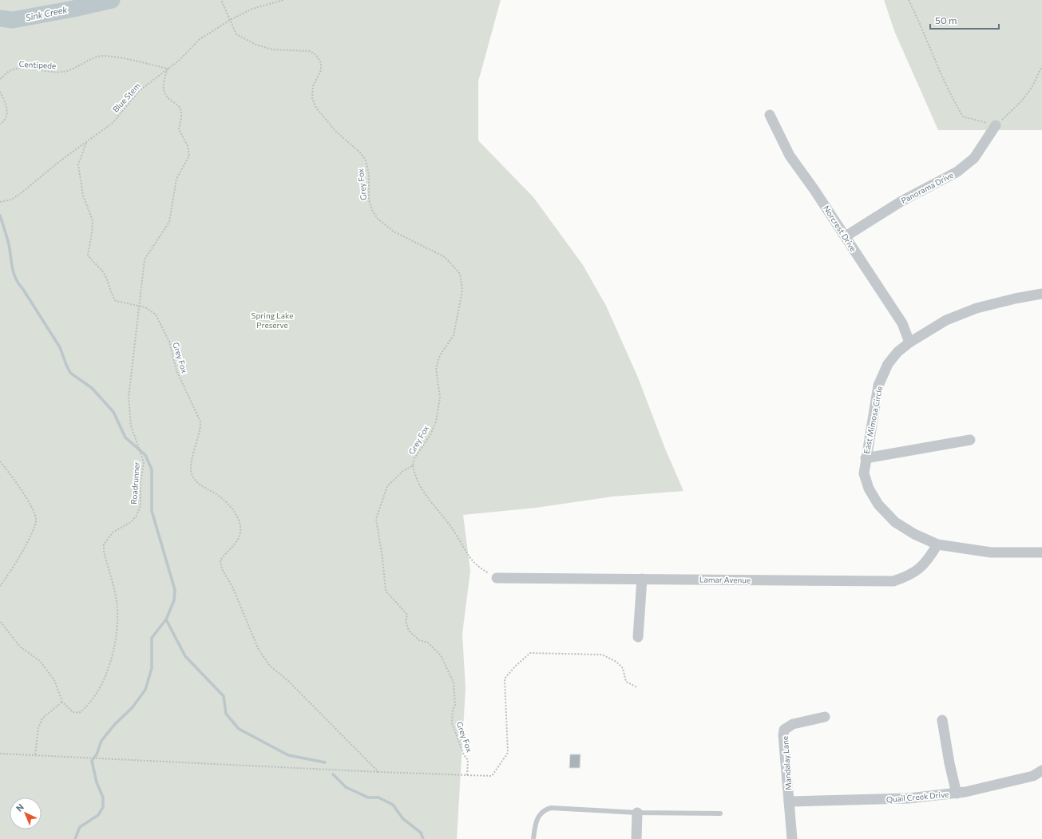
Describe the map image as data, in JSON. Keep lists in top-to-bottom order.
{
  "streets": {
    "street": [
      "Panorama Drive",
      "Norcrest Drive",
      "East Mimosa Circle",
      "Lamar Avenue",
      "Mandalay Lane",
      "Quail Creek Drive"
    ],
    "path": [
      "Centipede",
      "Blue Stem",
      "Grey Fox",
      "Roadrunner"
    ]
  },
  "crossings": [
    ["Centipede", "Blue Stem"],
    ["Centipede", "Roadrunner"],
    ["Blue Stem", "Grey Fox"],
    ["Blue Stem", "Roadrunner"],
    ["Grey Fox", "Roadrunner"],
    ["Panorama Drive", "Norcrest Drive"],
    ["Norcrest Drive", "East Mimosa Circle"],
    ["East Mimosa Circle", "Lamar Avenue"],
    ["Mandalay Lane", "Quail Creek Drive"]
  ],
  "water": ["Sink Creek"],
  "parks": ["Spring Lake Preserve"],
  "scale_bar": "50 m",
  "north": "top left"
}
